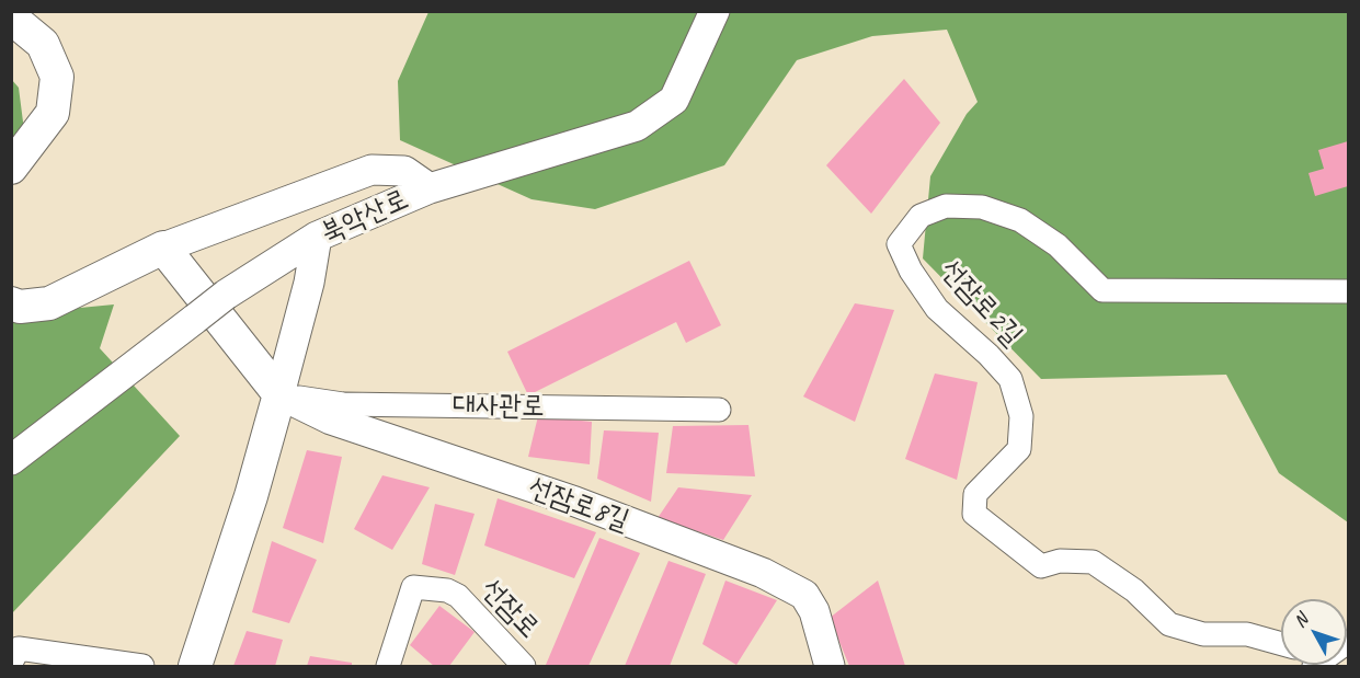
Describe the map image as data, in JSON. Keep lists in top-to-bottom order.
{
  "streets": {
    "street": [
      "북악산로",
      "선잠로2길",
      "대사관로",
      "선잠로8길",
      "선잠로"
    ]
  },
  "crossings": [
    ["대사관로", "선잠로8길"]
  ],
  "north": "top left"
}
